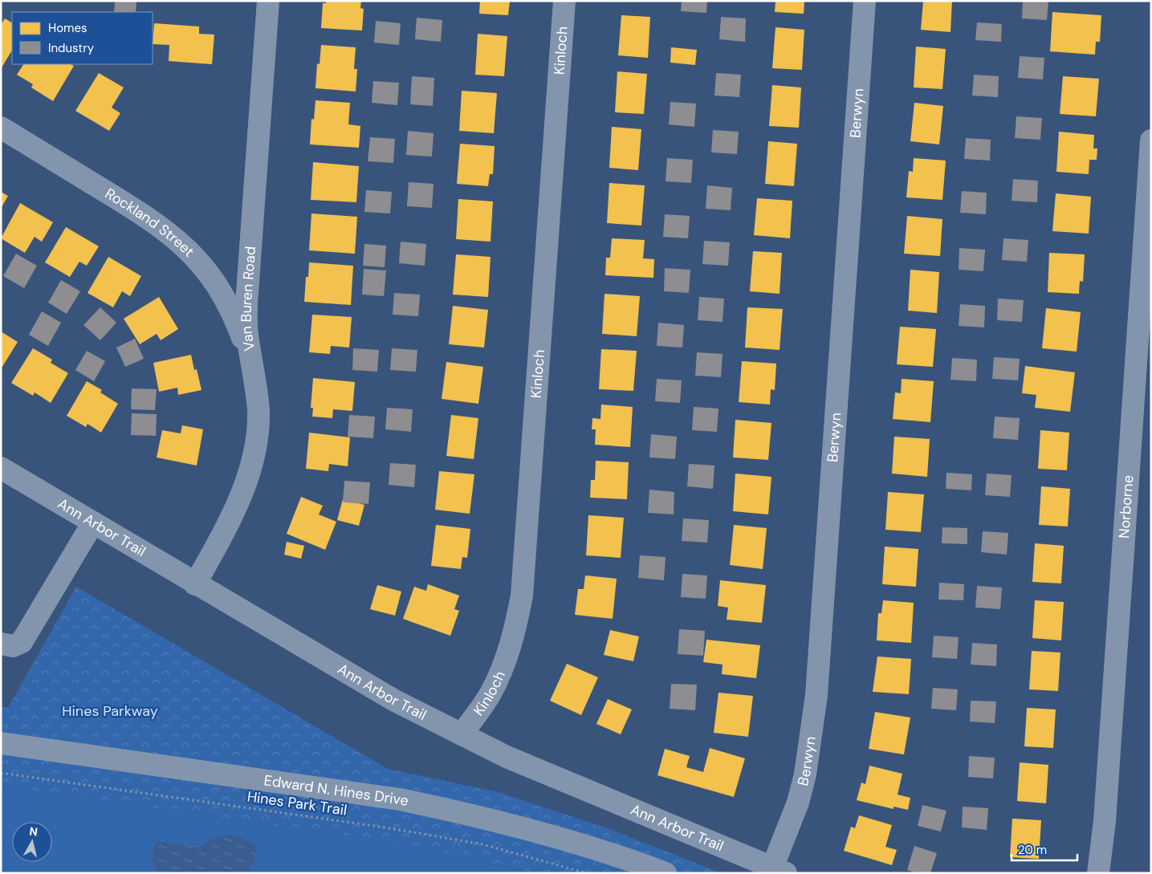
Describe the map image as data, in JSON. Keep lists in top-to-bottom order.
{
  "streets": {
    "street": [
      "Kinloch",
      "Berwyn",
      "Rockland Street",
      "Van Buren Road",
      "Norborne",
      "Ann Arbor Trail",
      "Edward N. Hines Drive"
    ],
    "path": ["Hines Park Trail"]
  },
  "crossings": [
    ["Kinloch", "Ann Arbor Trail"],
    ["Berwyn", "Ann Arbor Trail"],
    ["Rockland Street", "Van Buren Road"],
    ["Van Buren Road", "Ann Arbor Trail"]
  ],
  "parks": ["Hines Parkway"],
  "legend": ["Homes", "Industry"],
  "scale_bar": "20 m",
  "north": "top"
}
